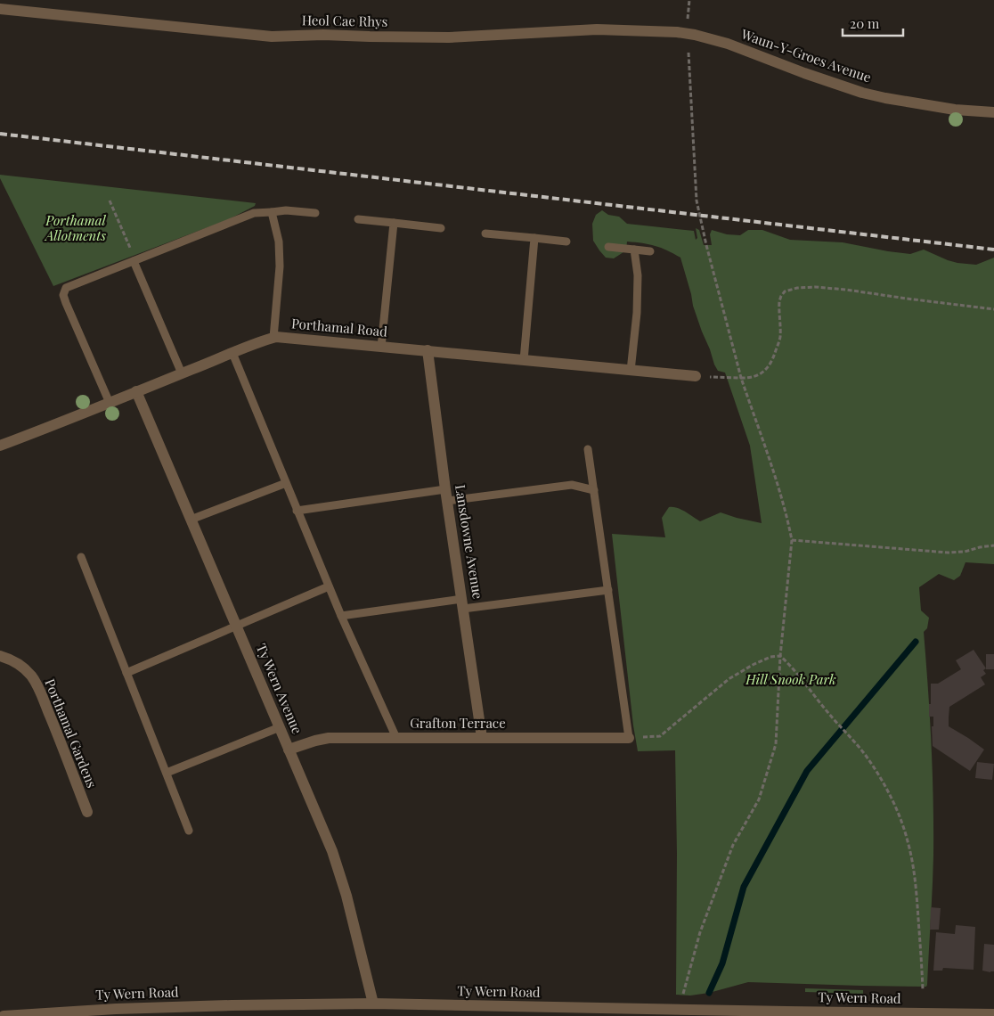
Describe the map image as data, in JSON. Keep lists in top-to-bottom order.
{
  "streets": {
    "street": [
      "Heol Cae Rhys",
      "Waun-Y-Groes Avenue",
      "Porthamal Road",
      "Lansdowne Avenue",
      "Ty Wern Avenue",
      "Grafton Terrace",
      "Porthamal Gardens",
      "Ty Wern Road"
    ]
  },
  "crossings": [
    ["Heol Cae Rhys", "Waun-Y-Groes Avenue"],
    ["Porthamal Road", "Lansdowne Avenue"],
    ["Porthamal Road", "Ty Wern Avenue"],
    ["Lansdowne Avenue", "Grafton Terrace"],
    ["Ty Wern Avenue", "Grafton Terrace"],
    ["Ty Wern Avenue", "Ty Wern Road"]
  ],
  "parks": ["Porthamal Allotments", "Hill Snook Park"],
  "scale_bar": "20 m"
}
